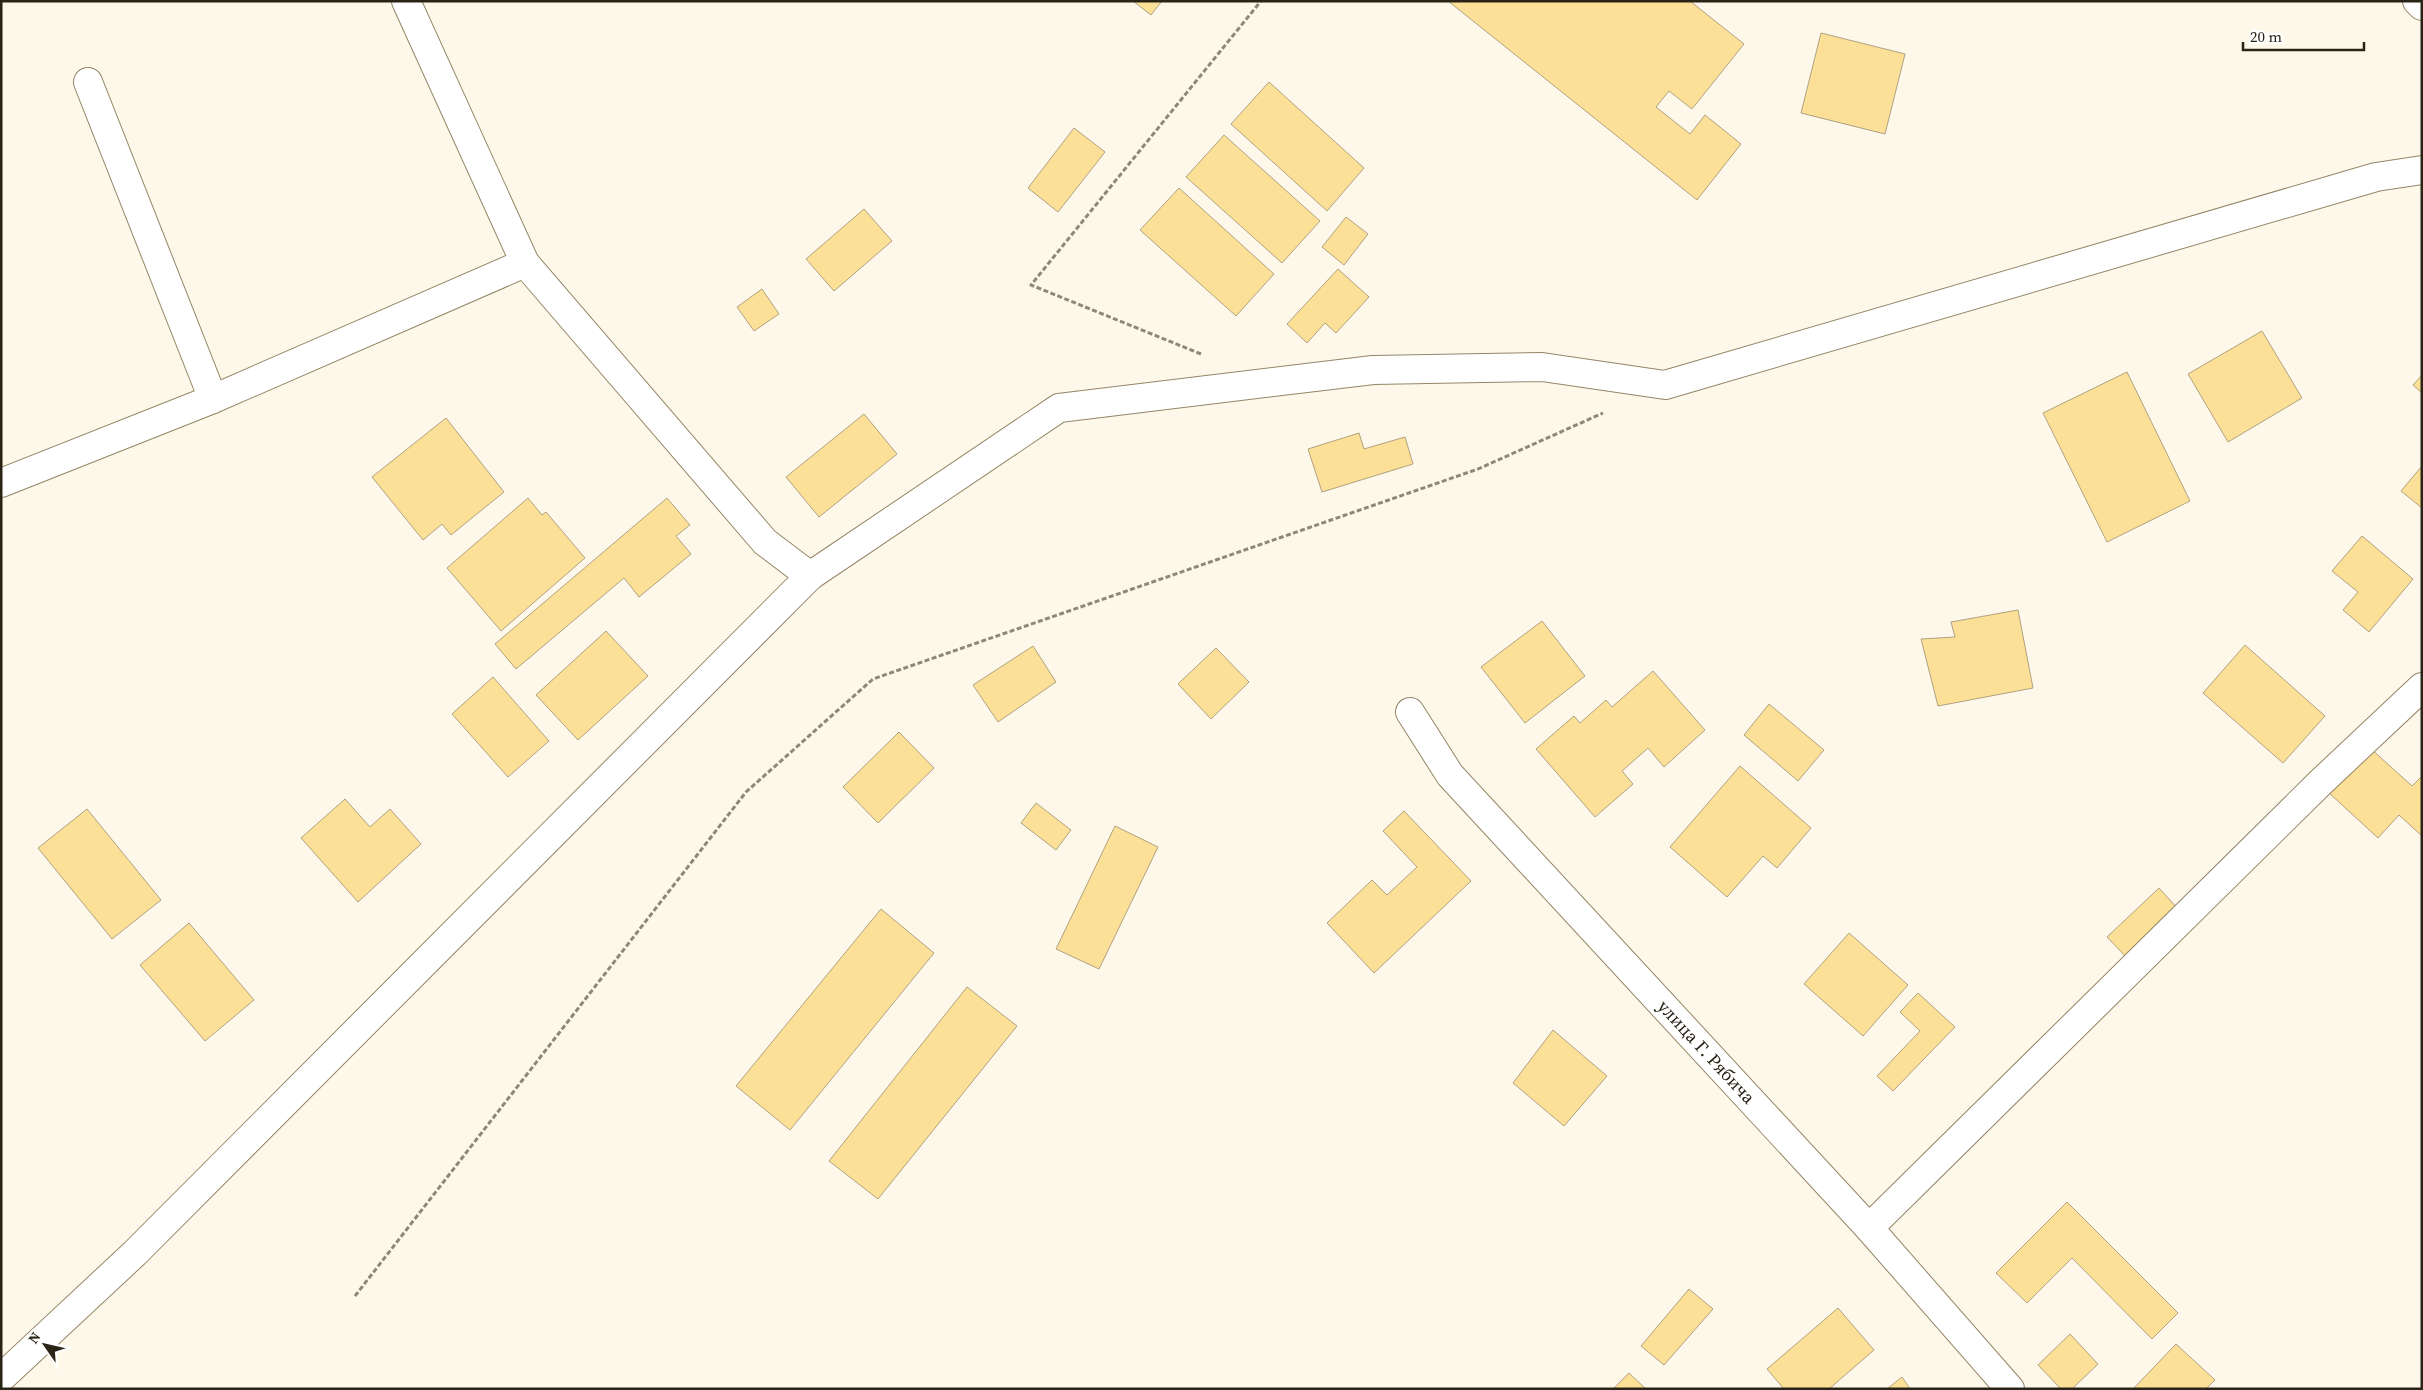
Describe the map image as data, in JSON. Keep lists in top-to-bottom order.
{
  "streets": {
    "street": ["улица Г. Рябича"]
  },
  "scale_bar": "20 m",
  "north": "top left"
}
